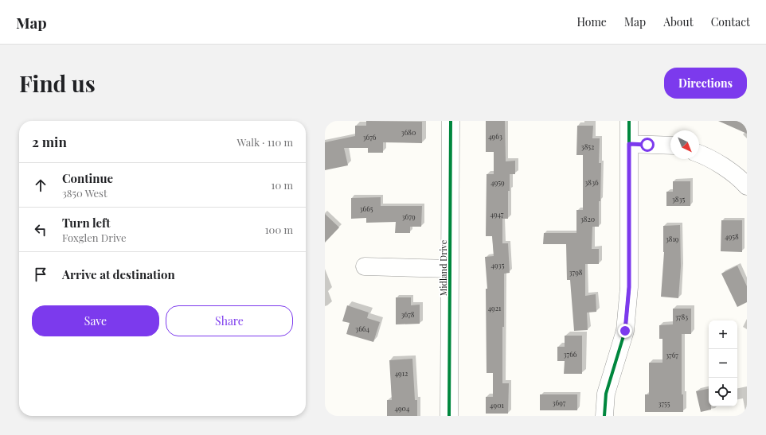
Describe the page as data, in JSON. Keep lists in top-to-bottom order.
{
  "streets": {
    "street": ["Midland Drive"]
  },
  "house_numbers": [
    "3680",
    "4963",
    "3676",
    "3852",
    "4959",
    "3836",
    "3835",
    "3665",
    "4947",
    "3679",
    "3820",
    "4958",
    "3819",
    "4935",
    "3798",
    "4921",
    "3678",
    "3783",
    "3664",
    "3766",
    "3767",
    "4912",
    "3697",
    "3755",
    "4901",
    "4904"
  ],
  "north": "bottom right",
  "page": {
    "header": "Map",
    "nav": [
      "Home",
      "Map",
      "About",
      "Contact"
    ],
    "buttons": [
      "Directions",
      ["Save", "Share"]
    ],
    "title": "Find us",
    "heading": ["2 min", "Walk · 110 m"],
    "list": [
      ["Continue", "3850 West", "10 m"],
      ["Turn left", "Foxglen Drive", "100 m"],
      "Arrive at destination"
    ],
    "map_buttons": ["+", "−"]
  }
}
